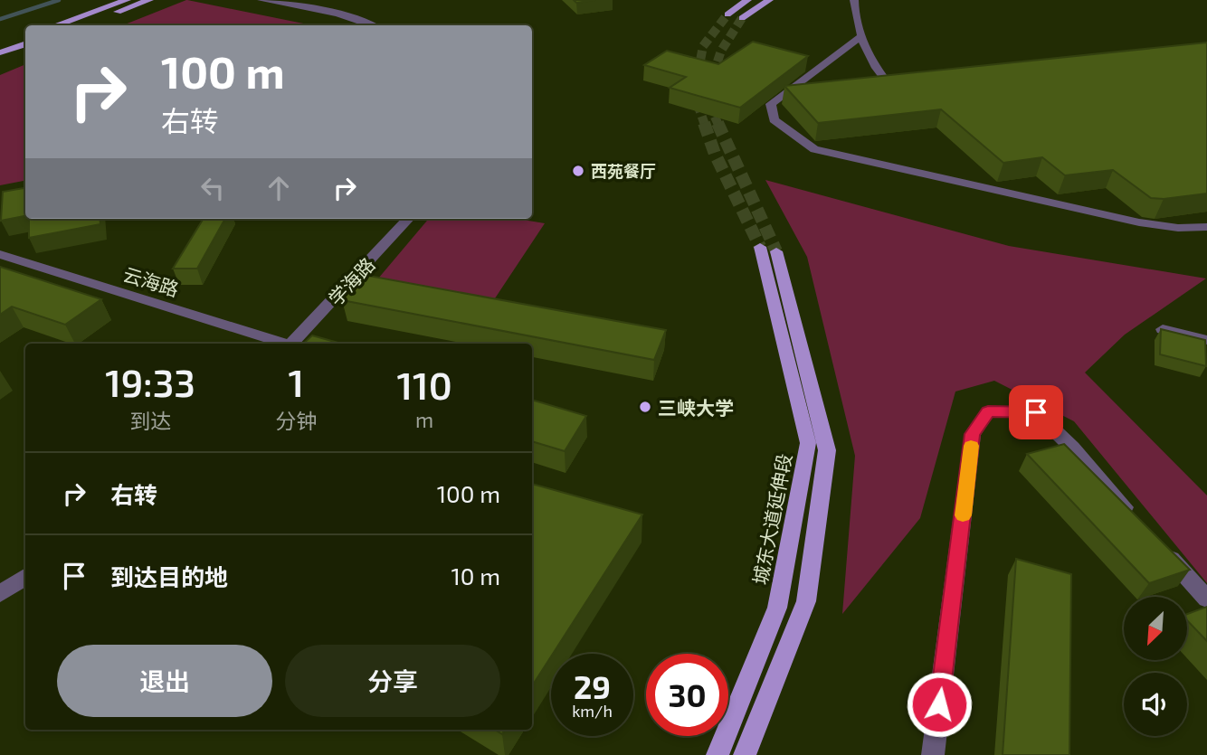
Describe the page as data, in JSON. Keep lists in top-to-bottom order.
{
  "streets": {
    "main road": ["城东大道延伸段"],
    "street": ["云海路", "学海路"]
  },
  "places": ["西苑餐厅", "三峡大学"],
  "north": "bottom left",
  "page": {
    "turn": ["100 m", "右转"],
    "eta": [
      "19:33",
      "到达",
      "1",
      "分钟",
      "110",
      "m"
    ],
    "list": [
      {
        "name": "右转",
        "value": "100 m"
      },
      {
        "name": "到达目的地",
        "value": "10 m"
      }
    ],
    "buttons": ["退出", "分享"],
    "speed": "29 km/h",
    "limit": "30"
  }
}
